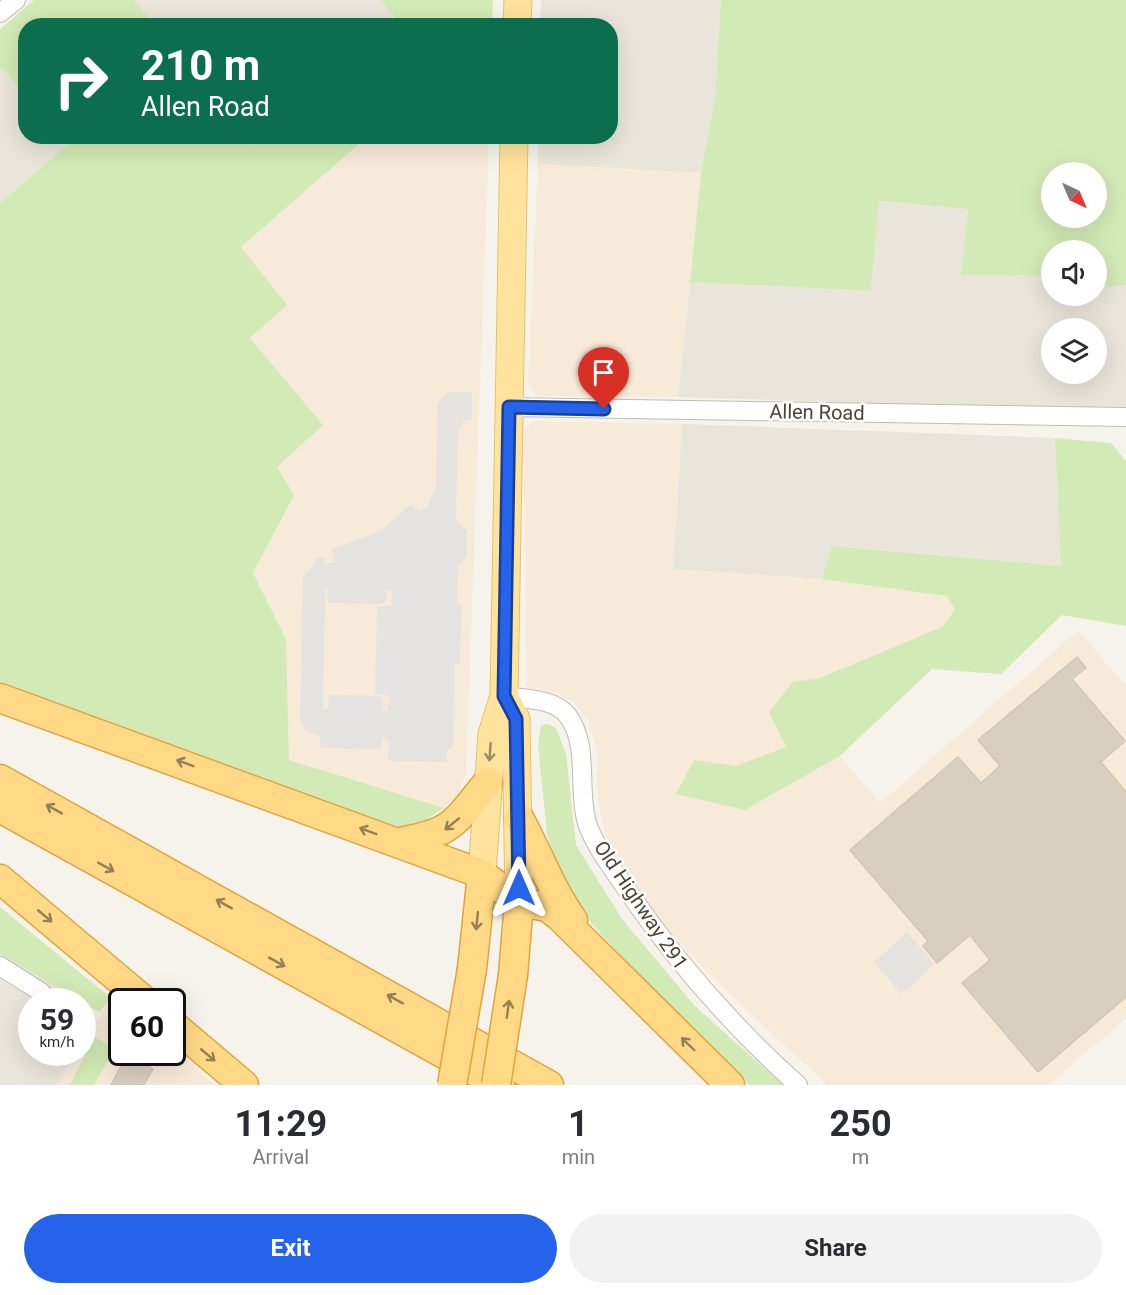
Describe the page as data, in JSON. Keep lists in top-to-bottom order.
{
  "streets": {
    "street": ["Allen Road", "Old Highway 291"]
  },
  "north": "bottom right",
  "page": {
    "turn": ["210 m", "Allen Road"],
    "speed": "59 km/h",
    "limit": "60",
    "eta": [
      "11:29",
      "Arrival",
      "1",
      "min",
      "250",
      "m"
    ],
    "buttons": ["Exit", "Share"]
  }
}
